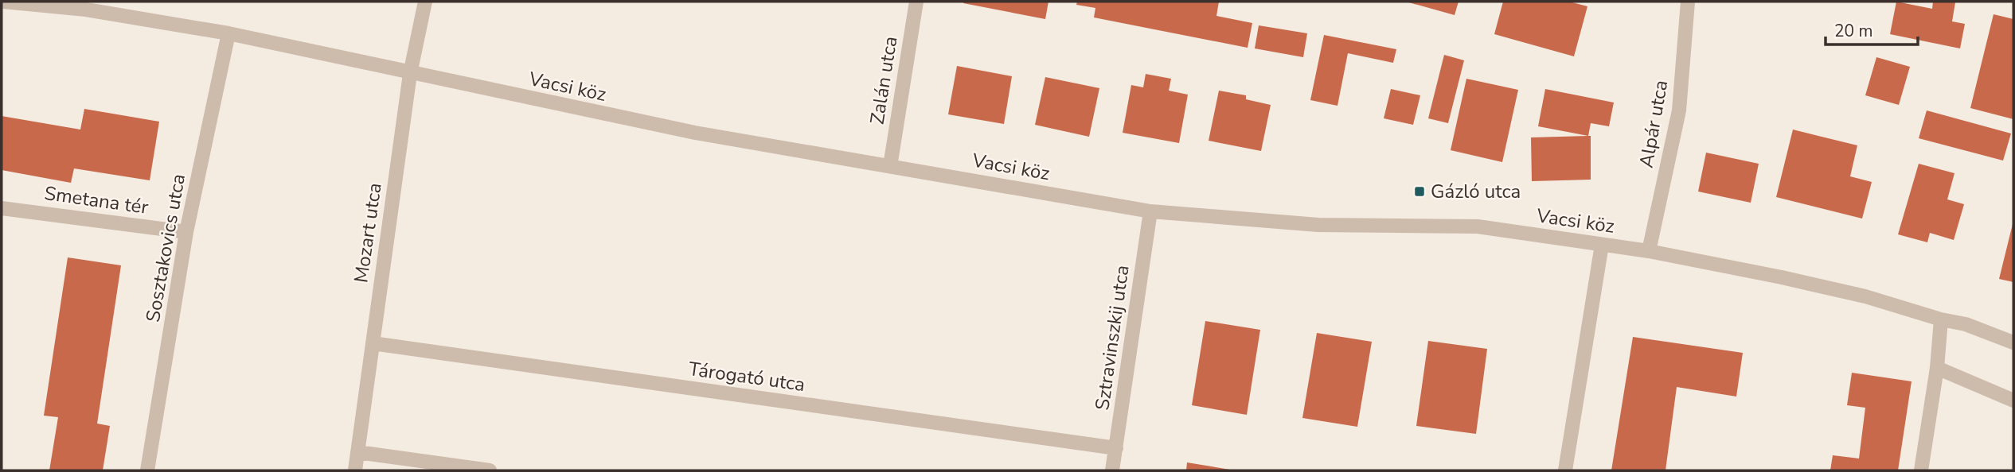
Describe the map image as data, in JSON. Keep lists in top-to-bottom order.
{
  "streets": {
    "street": [
      "Zalán utca",
      "Vacsi köz",
      "Alpár utca",
      "Smetana tér",
      "Mozart utca",
      "Sosztakovics utca",
      "Sztravinszkij utca",
      "Tárogató utca"
    ]
  },
  "crossings": [
    ["Zalán utca", "Vacsi köz"],
    ["Vacsi köz", "Alpár utca"],
    ["Vacsi köz", "Mozart utca"],
    ["Vacsi köz", "Sosztakovics utca"],
    ["Vacsi köz", "Sztravinszkij utca"],
    ["Smetana tér", "Sosztakovics utca"],
    ["Mozart utca", "Tárogató utca"],
    ["Sztravinszkij utca", "Tárogató utca"]
  ],
  "places": {
    "transit": ["Gázló utca"]
  },
  "scale_bar": "20 m"
}
